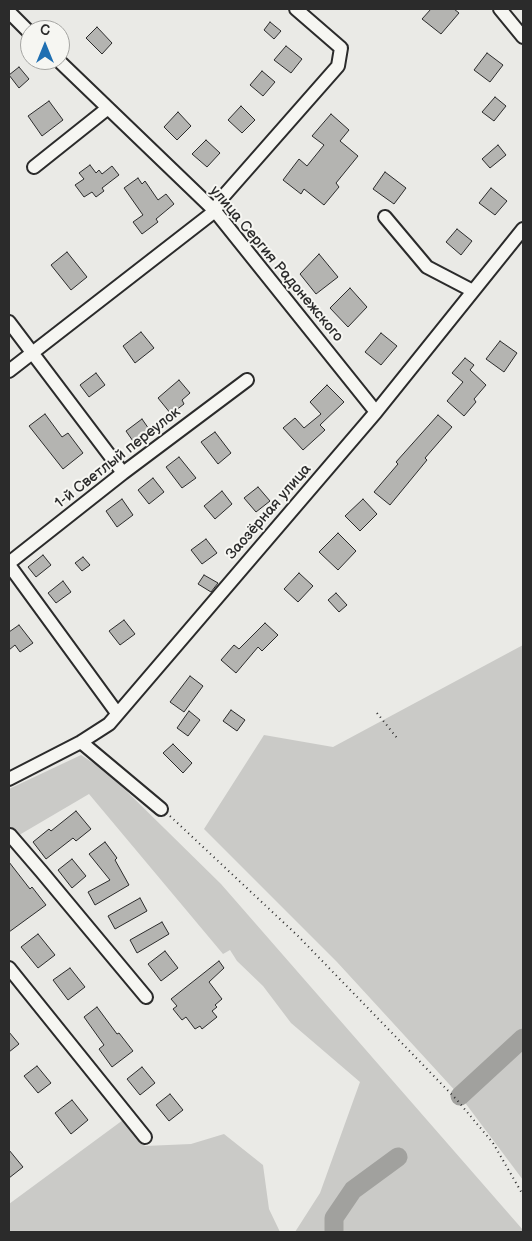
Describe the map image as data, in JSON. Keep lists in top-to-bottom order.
{
  "streets": {
    "street": ["улица Сергия Радонежского", "1-й Светлый переулок", "Заозёрная улица"]
  },
  "crossings": [
    ["улица Сергия Радонежского", "Заозёрная улица"]
  ],
  "north": "top"
}
